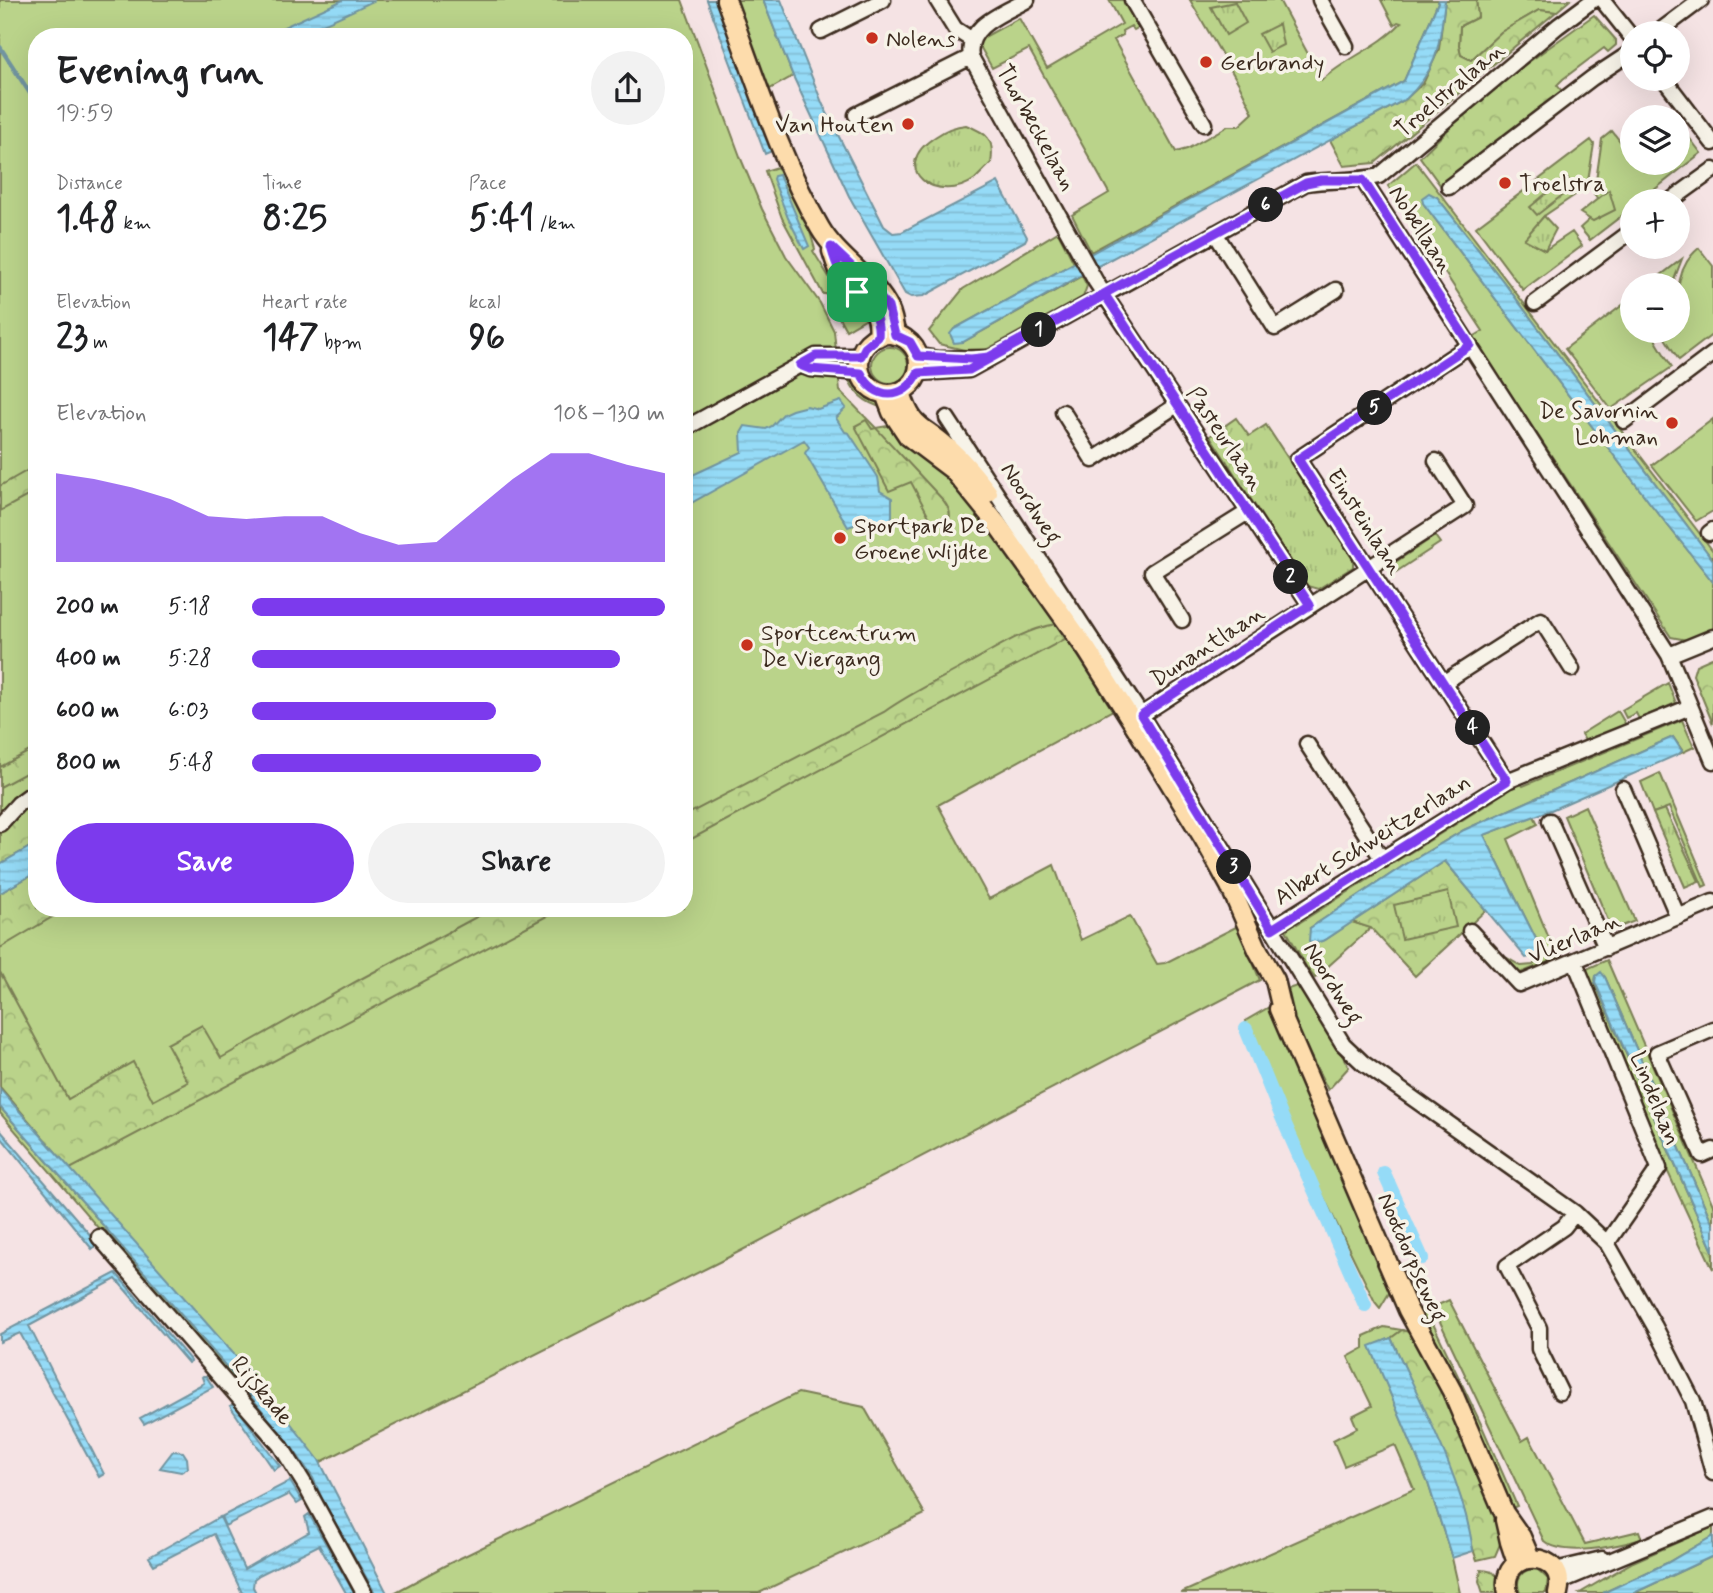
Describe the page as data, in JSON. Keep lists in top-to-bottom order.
{
  "streets": {
    "main road": ["Noordweg", "Nootdorpseweg"],
    "street": [
      "Troelstralaan",
      "Thorbeckelaan",
      "Nobellaan",
      "Pasteurlaan",
      "Einsteinlaan",
      "Dunantlaan",
      "Albert Schweitzerlaan",
      "Vlierlaan",
      "Lindelaan",
      "Rijskade"
    ]
  },
  "crossings": [
    ["Troelstralaan", "Nobellaan"],
    ["Thorbeckelaan", "Nobellaan"],
    ["Thorbeckelaan", "Pasteurlaan"],
    ["Nobellaan", "Pasteurlaan"],
    ["Nobellaan", "Noordweg"],
    ["Nobellaan", "Einsteinlaan"],
    ["Nobellaan", "Albert Schweitzerlaan"],
    ["Pasteurlaan", "Dunantlaan"],
    ["Noordweg", "Dunantlaan"],
    ["Noordweg", "Albert Schweitzerlaan"],
    ["Noordweg", "Lindelaan"],
    ["Noordweg", "Nootdorpseweg"],
    ["Einsteinlaan", "Dunantlaan"],
    ["Einsteinlaan", "Albert Schweitzerlaan"],
    ["Vlierlaan", "Lindelaan"]
  ],
  "places": [
    "Nolens",
    "Gerbrandy",
    "Van Houten",
    "Troelstra",
    "De Savornin Lohman",
    "Sportpark De Groene Wijdte",
    "Sportcentrum De Viergang"
  ],
  "page": {
    "map_buttons": ["+", "−"],
    "heading": ["Evening run", "19:59"],
    "stats": [
      ["Distance", "1.48 km"],
      ["Time", "8:25"],
      ["Pace", "5:41 /km"],
      ["Elevation", "23 m"],
      ["Heart rate", "147 bpm"],
      ["kcal", "96"]
    ],
    "pins": [
      "6",
      "1",
      "5",
      "2",
      "4",
      "3"
    ],
    "chart": ["Elevation", "108–130 m"],
    "list": [
      {
        "name": "200 m",
        "note": "5:18"
      },
      {
        "name": "400 m",
        "note": "5:28"
      },
      {
        "name": "600 m",
        "note": "6:03"
      },
      {
        "name": "800 m",
        "note": "5:48"
      }
    ],
    "buttons": ["Save", "Share"]
  }
}
